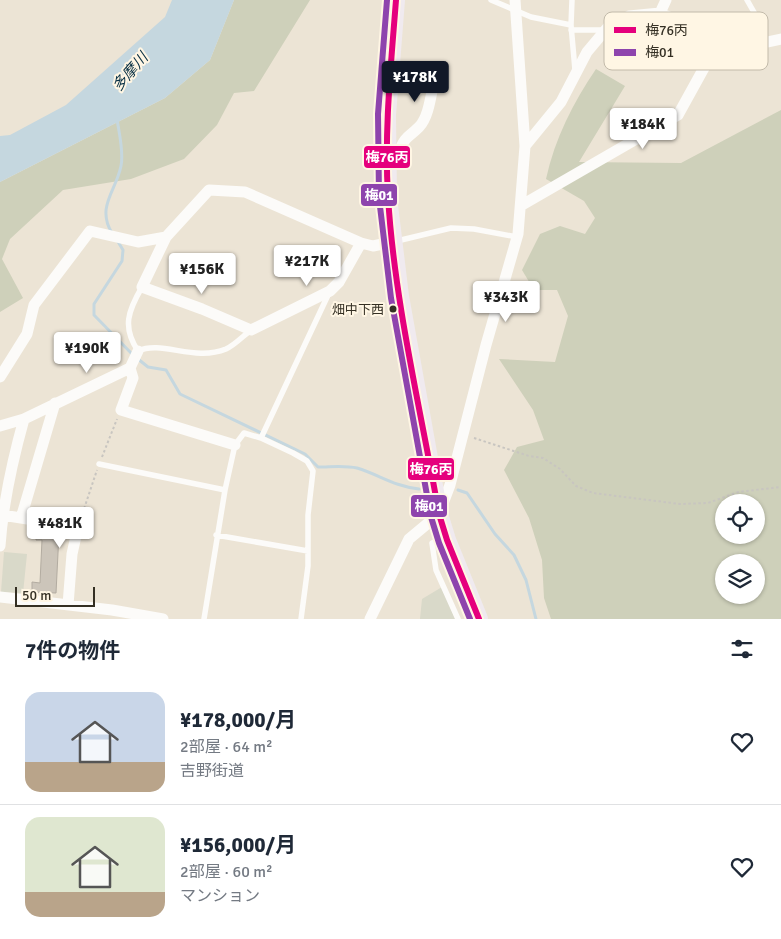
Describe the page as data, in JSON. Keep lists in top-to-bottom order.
{
  "water": ["多摩川"],
  "places": ["畑中下西"],
  "lines": ["transit line 梅76丙", "transit line 梅01"],
  "legend": ["梅76丙", "梅01"],
  "scale_bar": "50 m",
  "page": {
    "price": [
      "¥178K",
      "¥184K",
      "¥217K",
      "¥156K",
      "¥343K",
      "¥190K",
      "¥481K"
    ],
    "scale": "50 m",
    "heading": "7件の物件",
    "list": [
      {
        "name": "¥178,000/月",
        "note": "2部屋 · 64 m² · 吉野街道"
      },
      {
        "name": "¥156,000/月",
        "note": "2部屋 · 60 m² · マンション"
      }
    ]
  }
}
